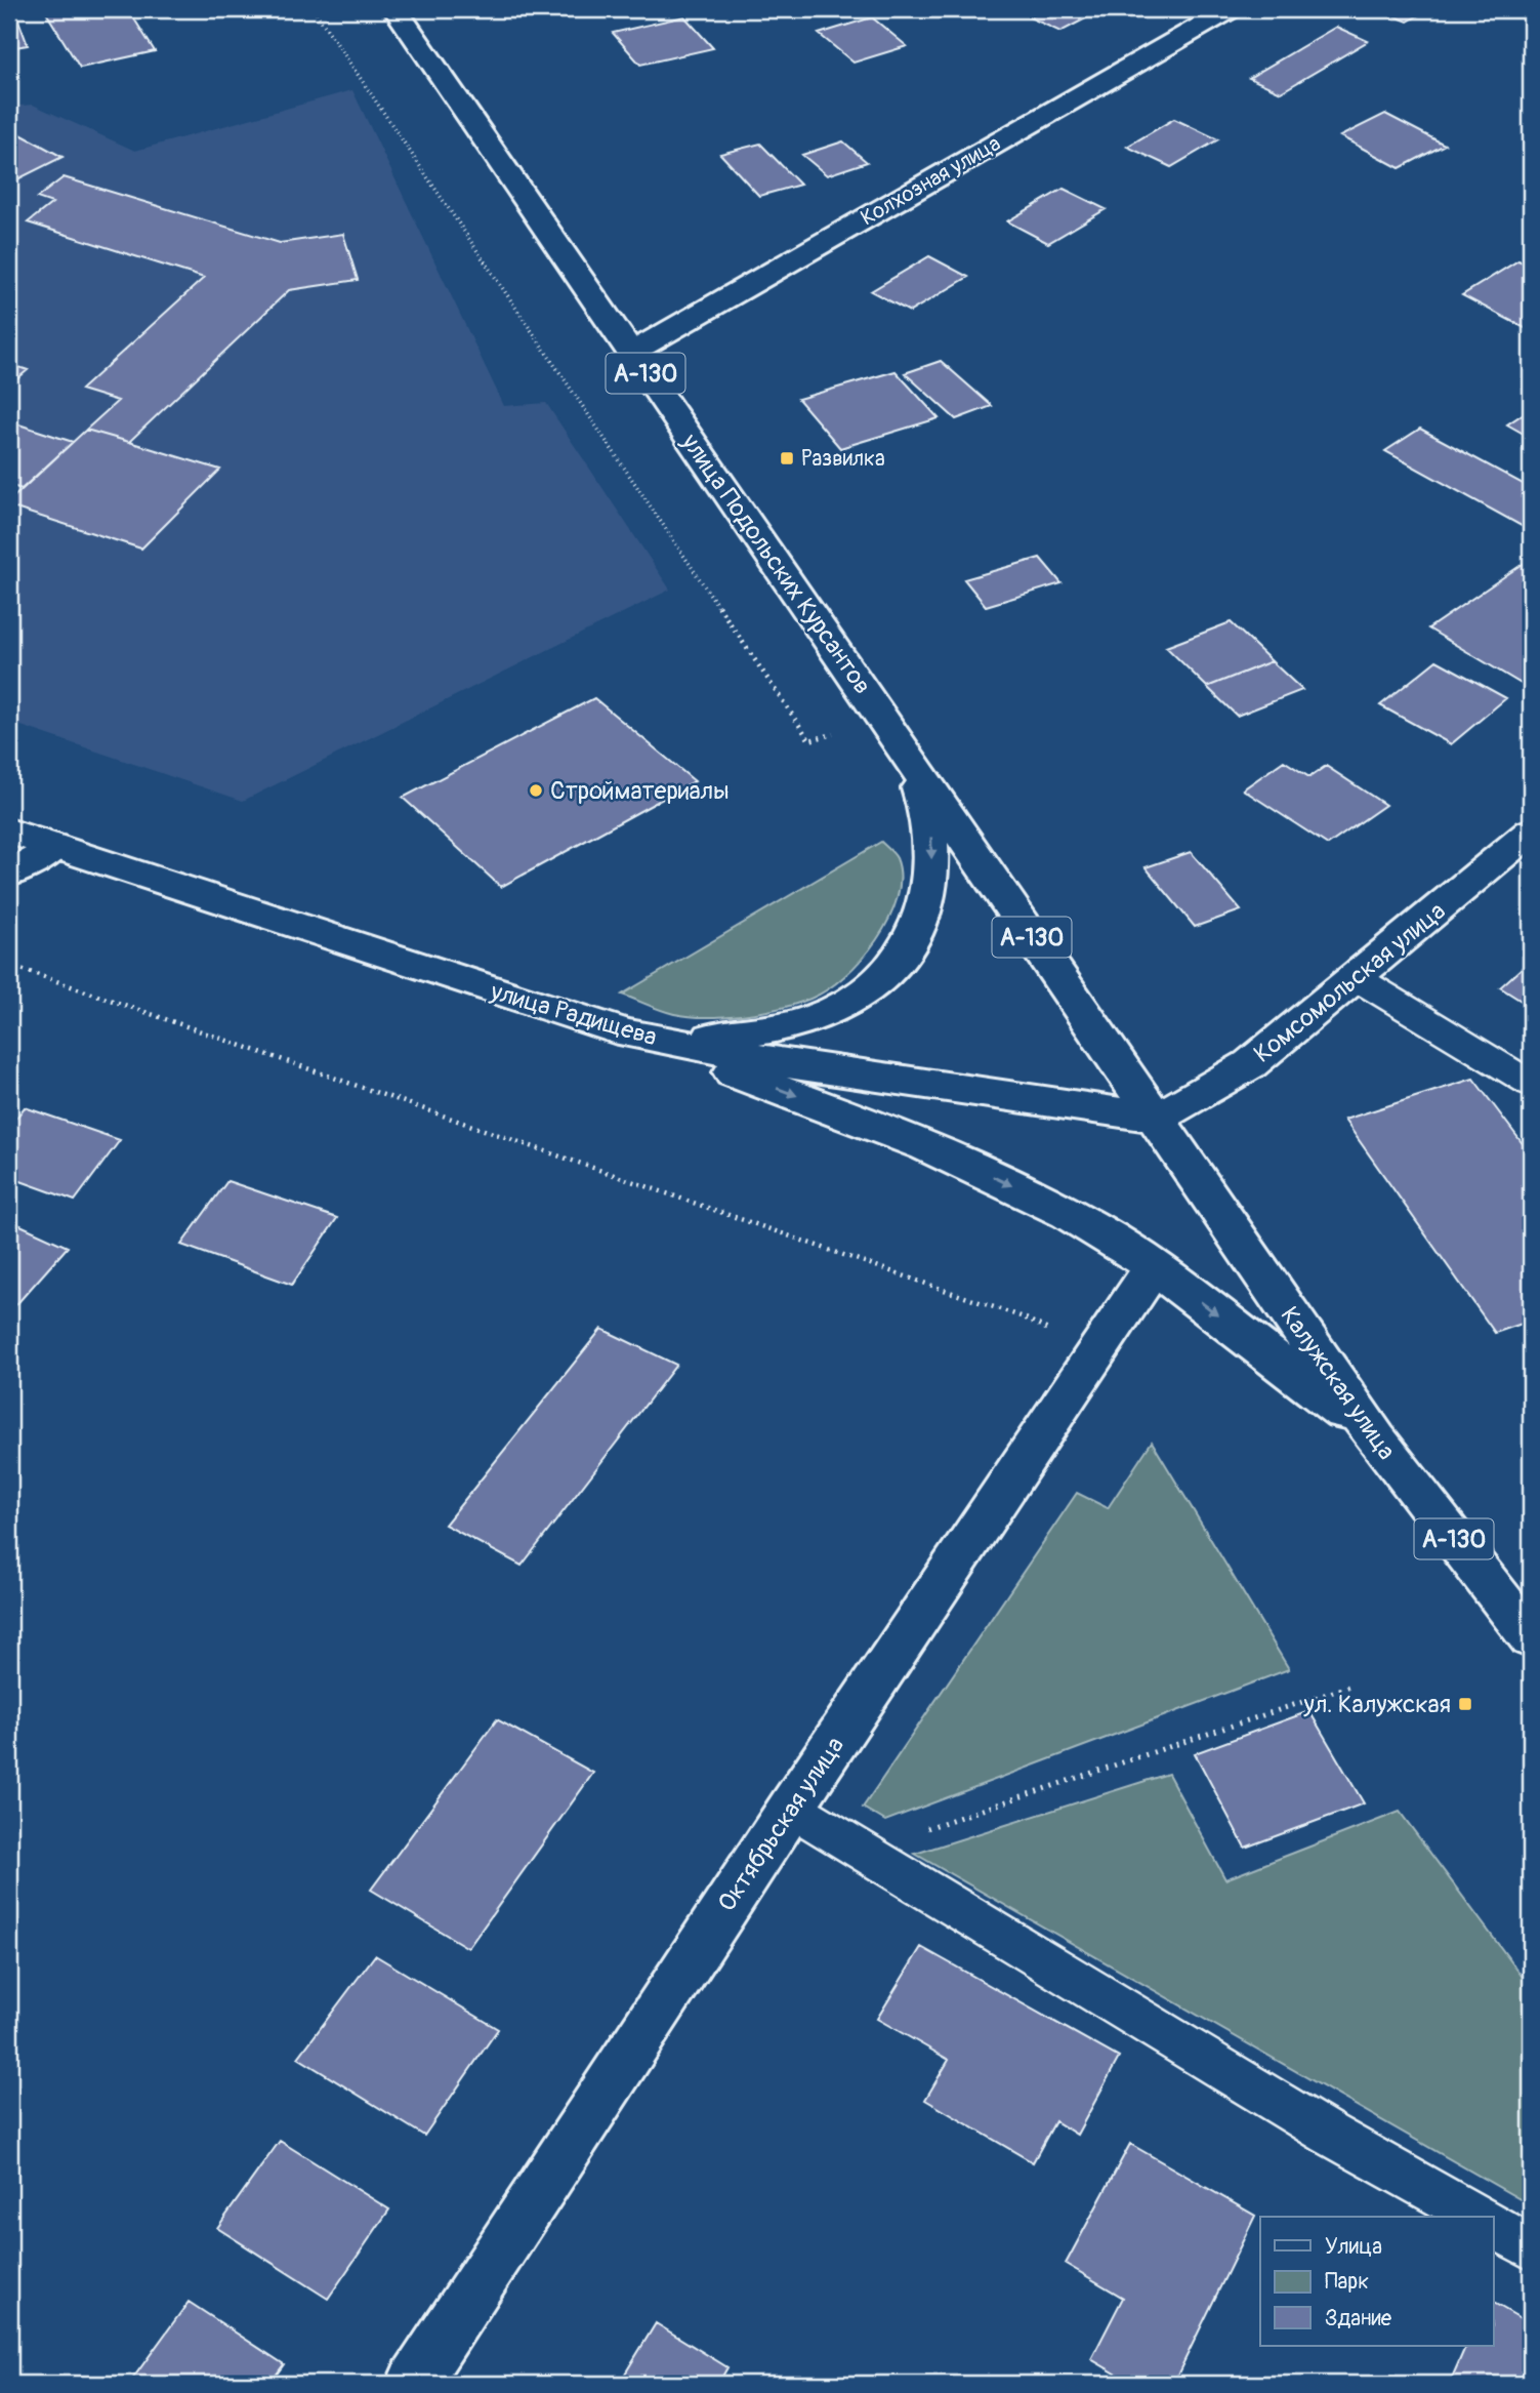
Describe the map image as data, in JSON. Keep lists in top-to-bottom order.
{
  "streets": {
    "main road": [
      "Колхозная улица",
      "А-130",
      "улица Подольских Курсантов",
      "Комсомольская улица",
      "улица Радищева",
      "Калужская улица",
      "Октябрьская улица"
    ]
  },
  "crossings": [
    ["Колхозная улица", "улица Подольских Курсантов"],
    ["улица Подольских Курсантов", "Комсомольская улица"],
    ["улица Подольских Курсантов", "улица Радищева"],
    ["улица Подольских Курсантов", "Калужская улица"],
    ["Комсомольская улица", "улица Радищева"],
    ["Комсомольская улица", "Калужская улица"],
    ["улица Радищева", "Калужская улица"]
  ],
  "places": {
    "transit": ["Развилка", "ул. Калужская"],
    "other": ["Стройматериалы"]
  },
  "legend": ["Улица", "Парк", "Здание"]
}
